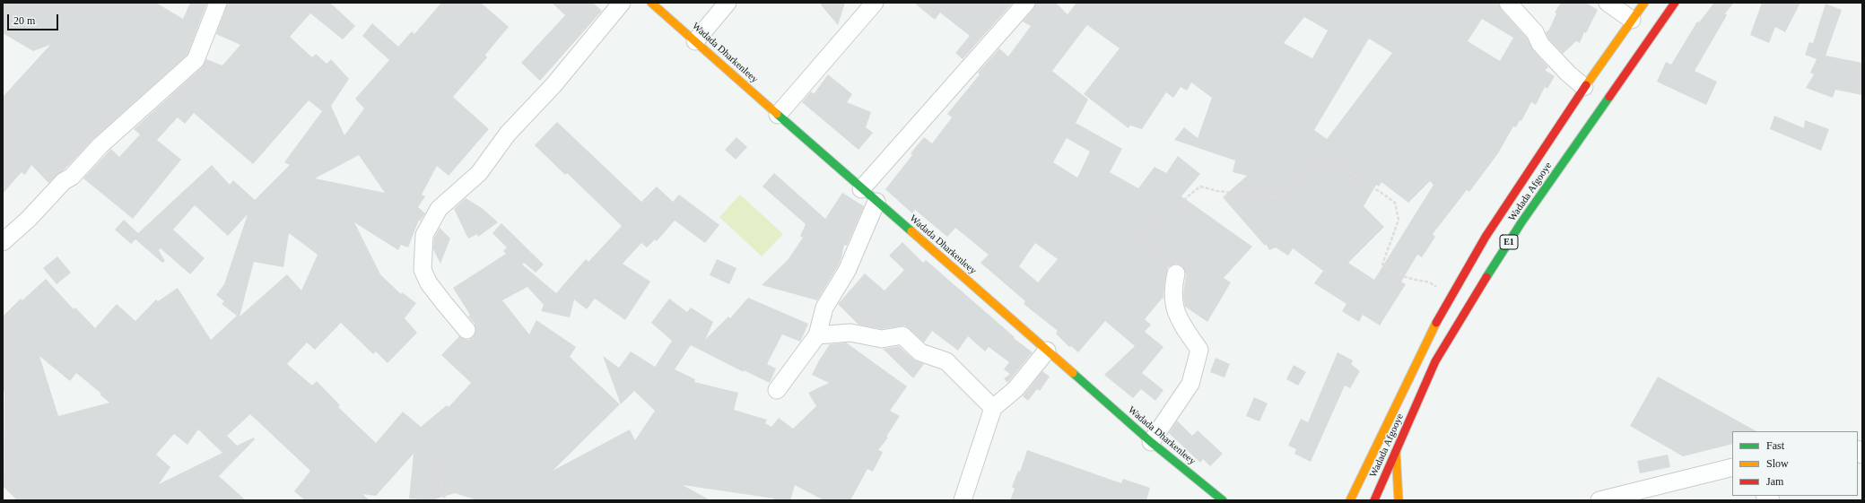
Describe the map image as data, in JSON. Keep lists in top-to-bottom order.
{
  "streets": {
    "main road": ["Wadada Dharkenleey", "Wadada Afgooye", "E1"]
  },
  "legend": ["Fast", "Slow", "Jam"],
  "scale_bar": "20 m"
}
